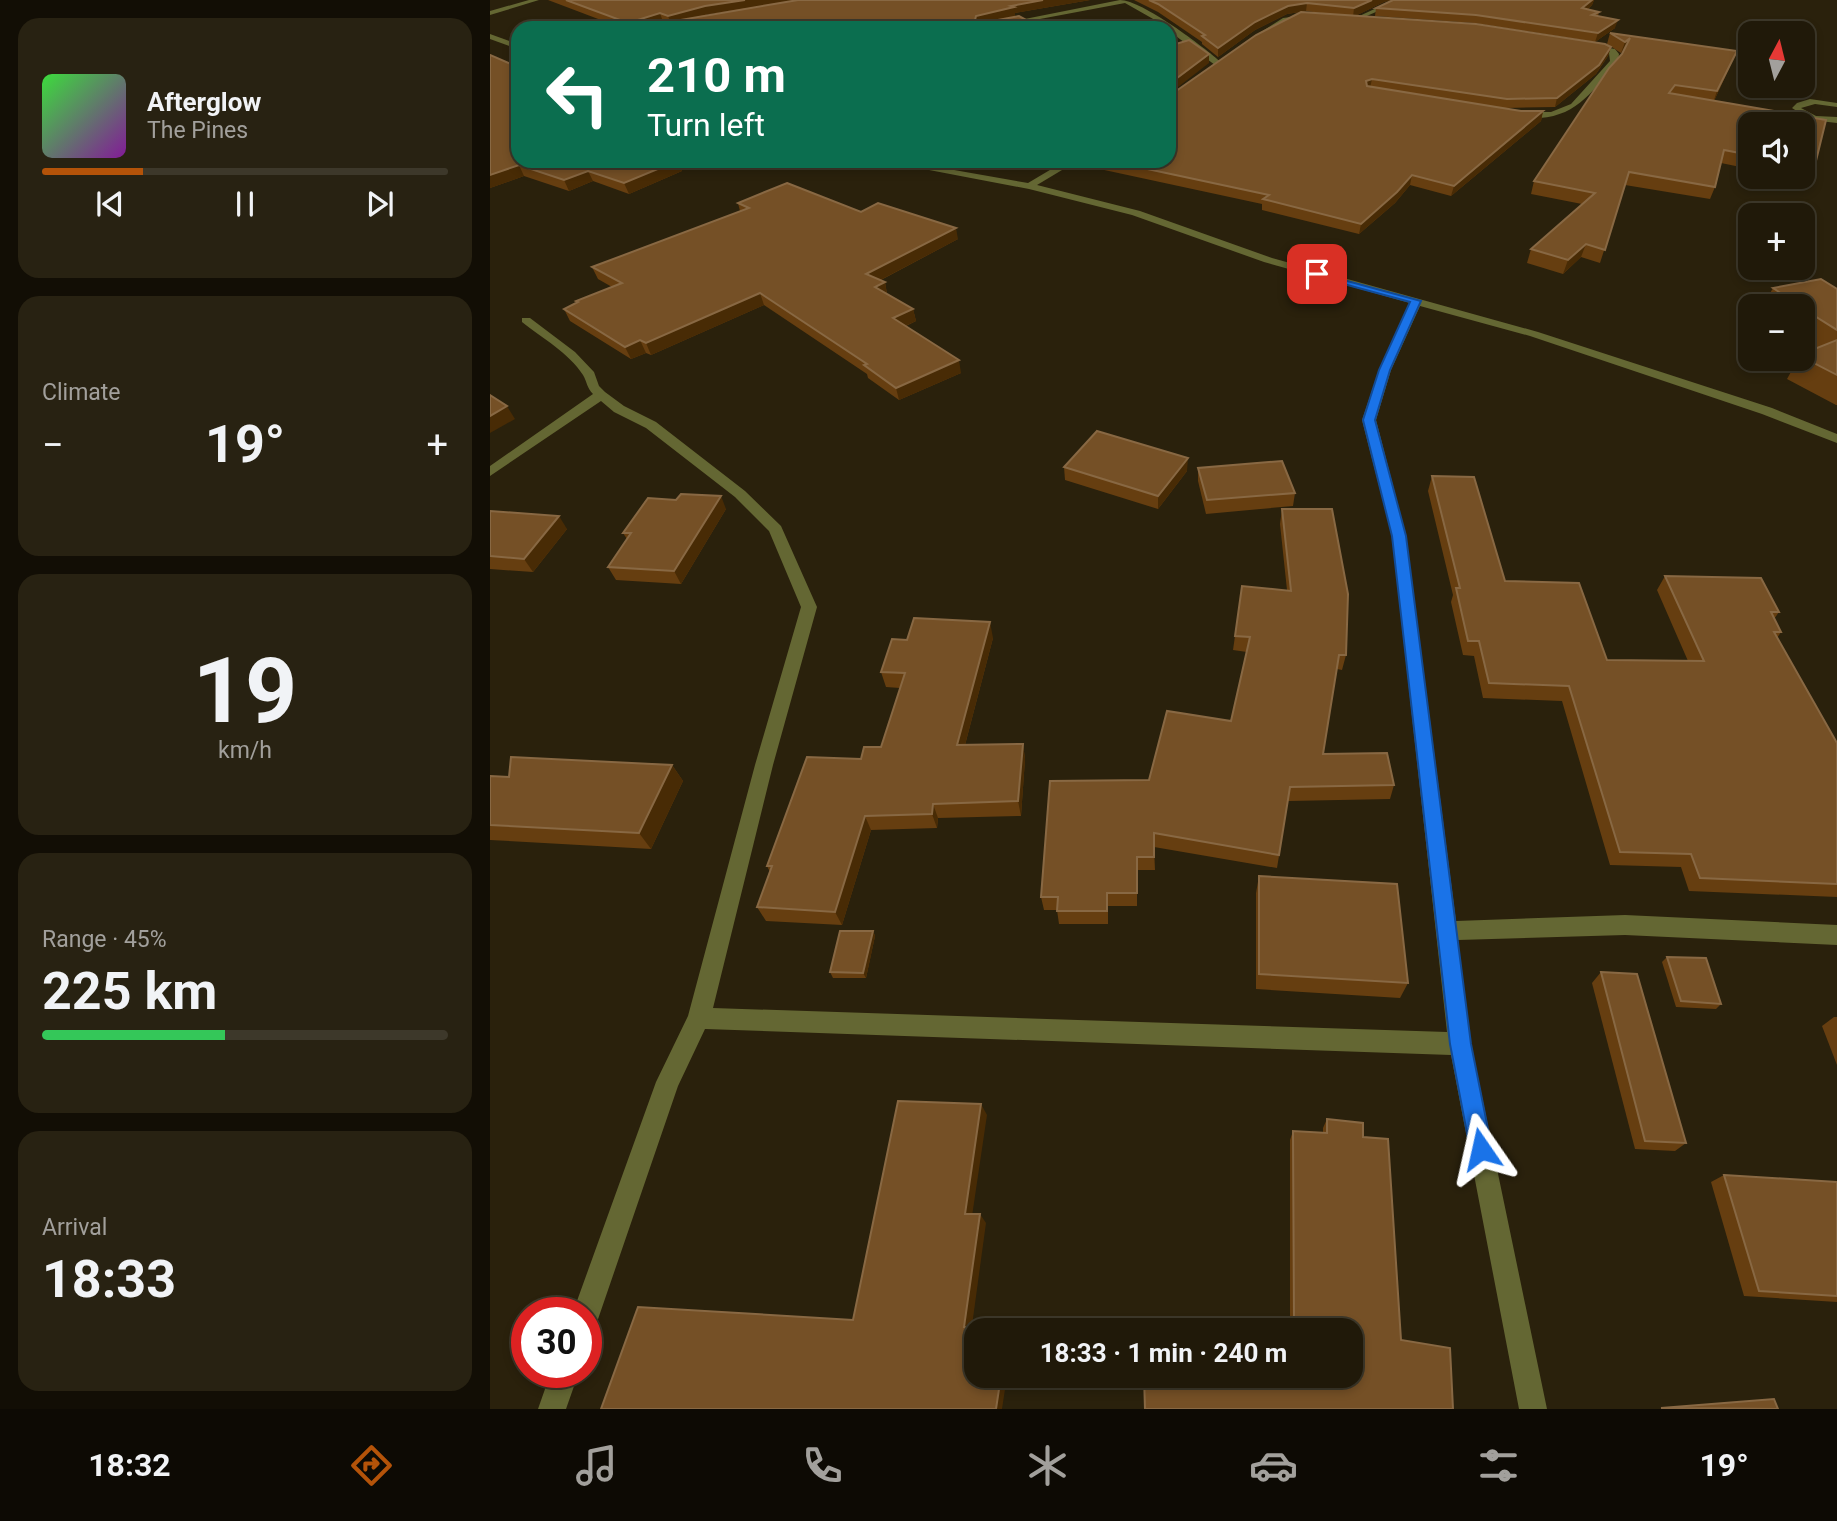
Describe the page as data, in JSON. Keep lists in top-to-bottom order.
{
  "north": "top",
  "page": {
    "map_buttons": ["+", "−"],
    "turn": ["210 m", "Turn left"],
    "song": ["Afterglow", "The Pines"],
    "tile": [
      "Climate",
      ["19", "km/h"],
      ["Range · 45%", "225 km"],
      ["Arrival", "18:33"]
    ],
    "heat": ["−", "19°", "+"],
    "limit": "30",
    "trip": "18:33 · 1 min · 240 m",
    "tabs": ["18:32", "19°"]
  }
}
